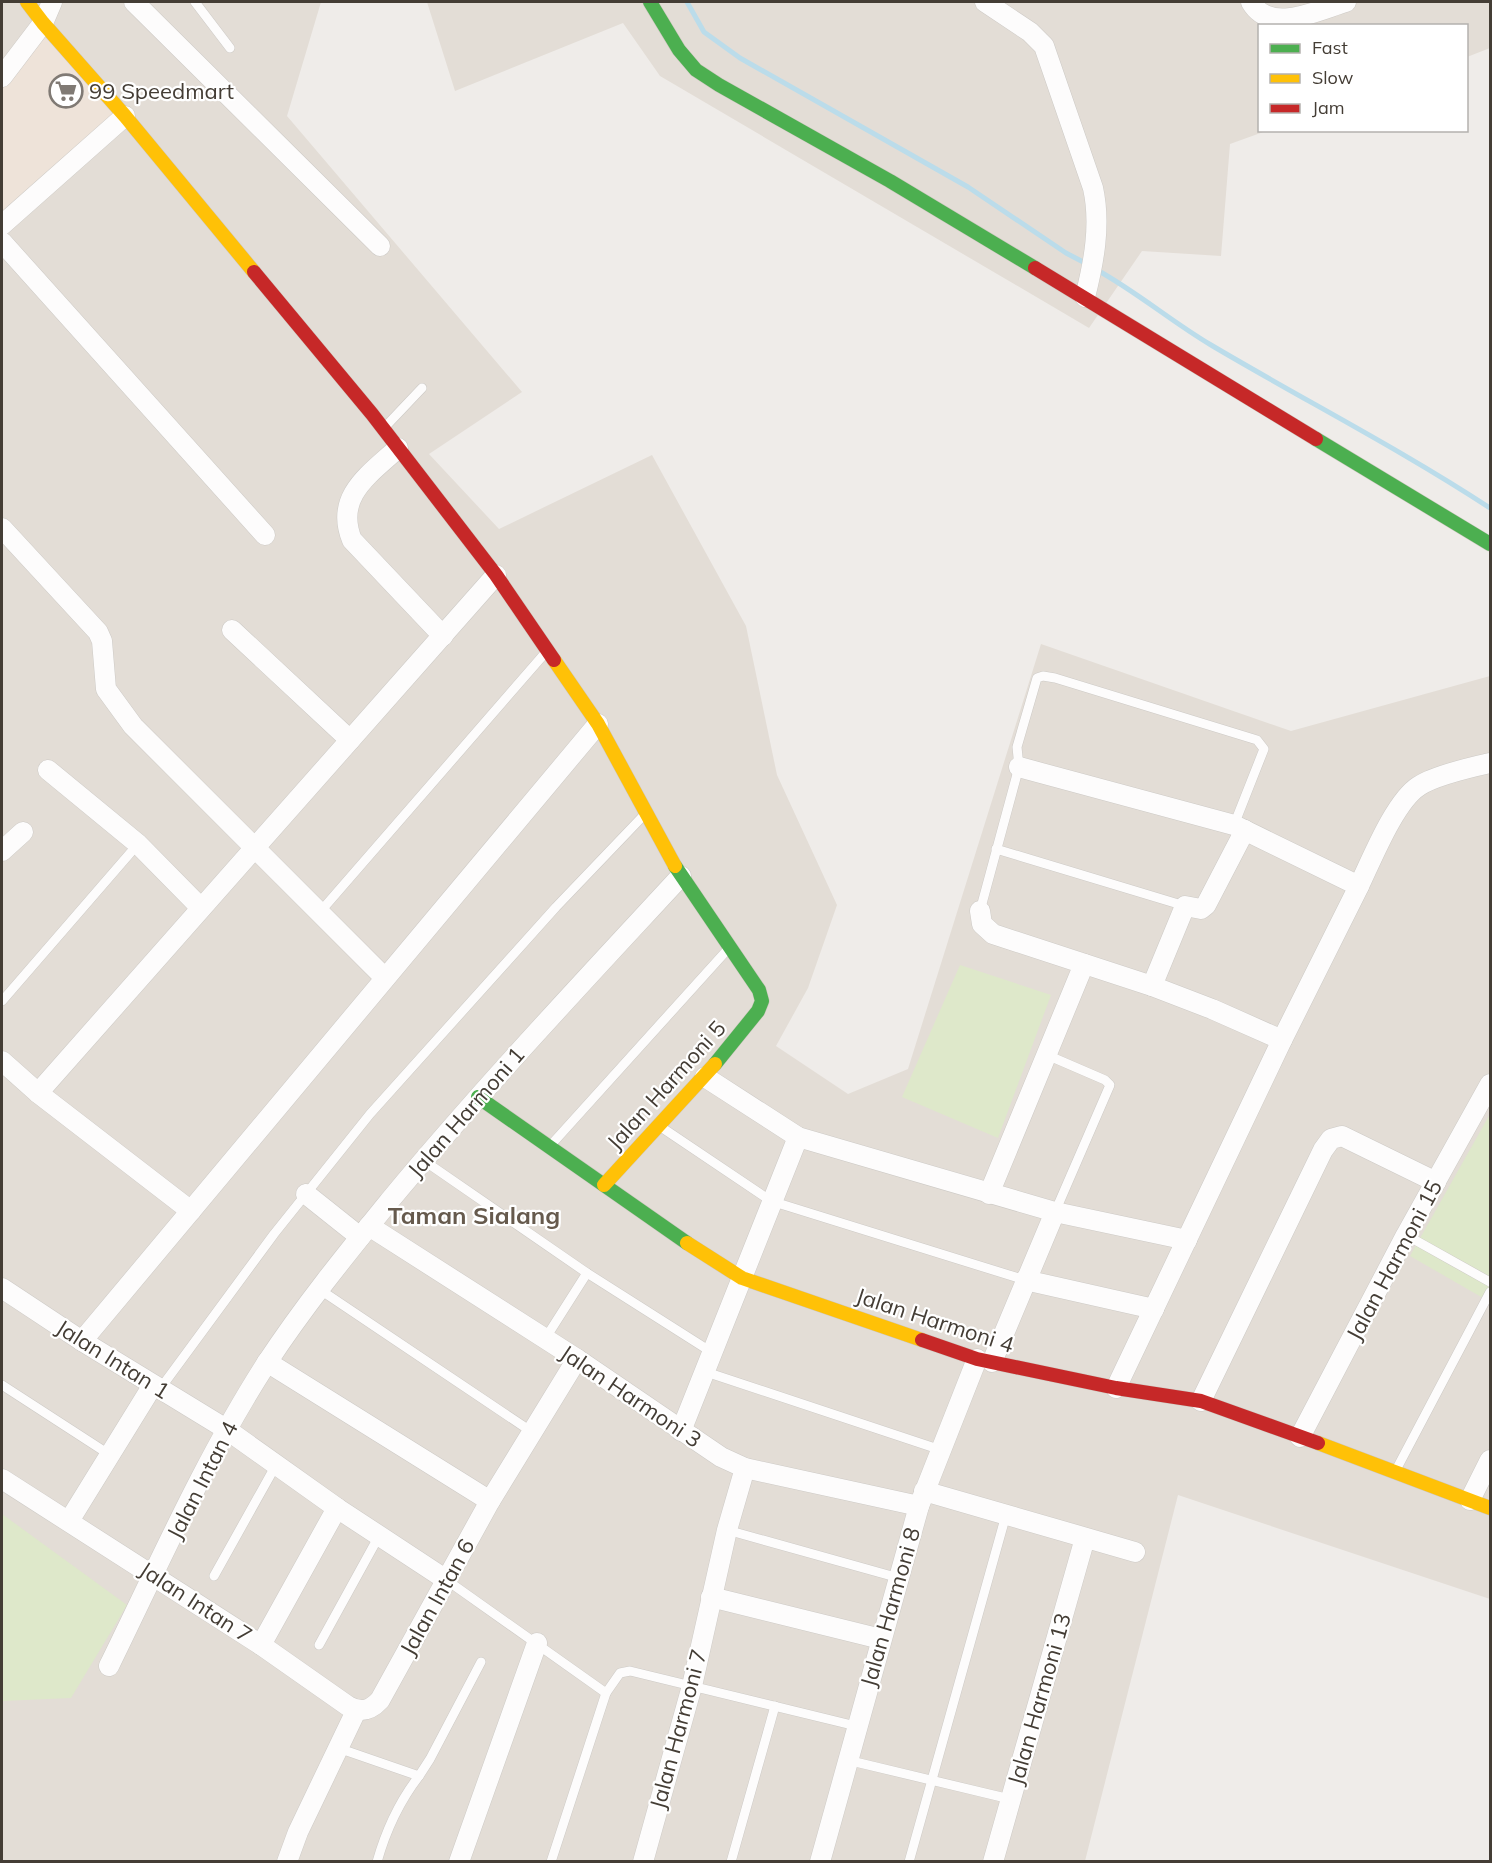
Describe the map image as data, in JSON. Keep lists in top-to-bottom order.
{
  "streets": {
    "street": [
      "Jalan Harmoni 5",
      "Jalan Harmoni 1",
      "Jalan Harmoni 15",
      "Jalan Harmoni 4",
      "Jalan Intan 1",
      "Jalan Harmoni 3",
      "Jalan Intan 4",
      "Jalan Intan 6",
      "Jalan Intan 7",
      "Jalan Harmoni 8",
      "Jalan Harmoni 13",
      "Jalan Harmoni 7"
    ]
  },
  "crossings": [
    ["Jalan Harmoni 5", "Jalan Harmoni 4"],
    ["Jalan Harmoni 1", "Jalan Harmoni 4"],
    ["Jalan Harmoni 1", "Jalan Harmoni 3"],
    ["Jalan Harmoni 1", "Jalan Intan 4"],
    ["Jalan Harmoni 15", "Jalan Harmoni 4"],
    ["Jalan Harmoni 4", "Jalan Harmoni 8"],
    ["Jalan Intan 1", "Jalan Intan 4"],
    ["Jalan Intan 1", "Jalan Intan 6"],
    ["Jalan Harmoni 3", "Jalan Intan 6"],
    ["Jalan Harmoni 3", "Jalan Harmoni 8"],
    ["Jalan Harmoni 3", "Jalan Harmoni 13"],
    ["Jalan Harmoni 3", "Jalan Harmoni 7"],
    ["Jalan Intan 4", "Jalan Intan 7"],
    ["Jalan Intan 6", "Jalan Intan 7"]
  ],
  "districts": ["Taman Sialang"],
  "places": {
    "supermarket": ["99 Speedmart"]
  },
  "legend": ["Fast", "Slow", "Jam"]
}
